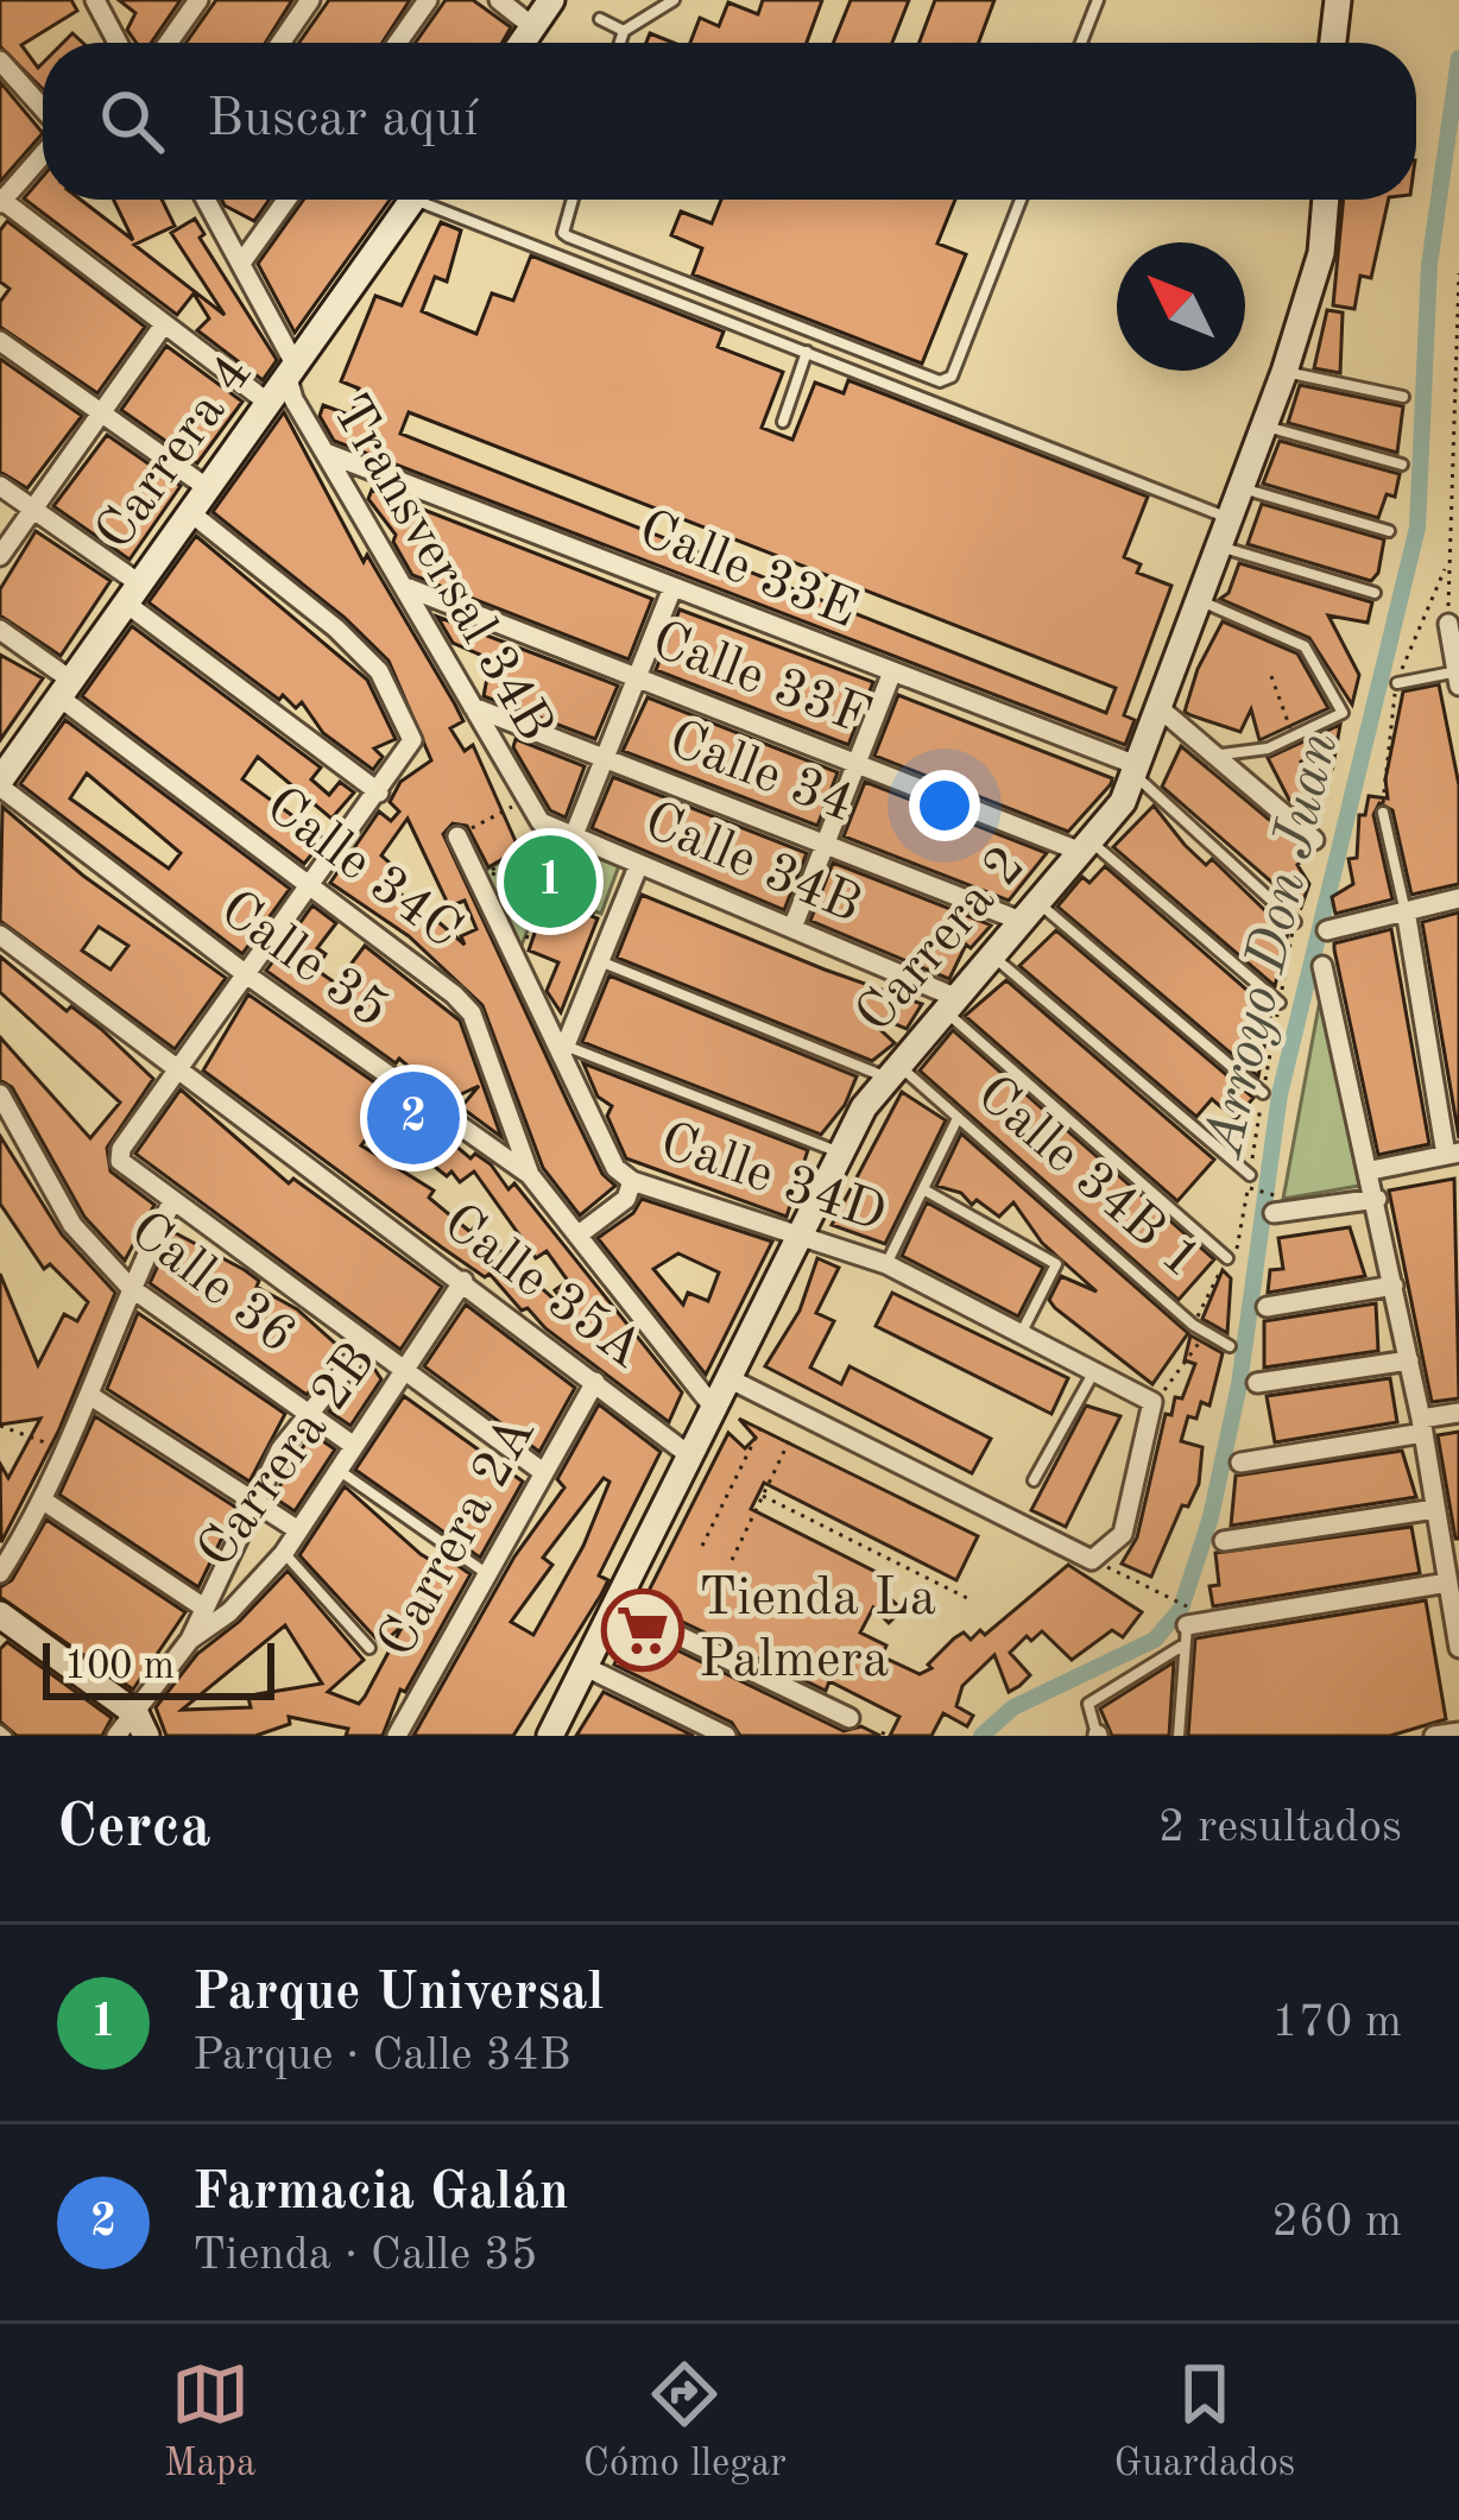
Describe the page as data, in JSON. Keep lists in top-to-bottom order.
{
  "streets": {
    "street": [
      "Carrera 4",
      "Transversal 34B",
      "Calle 33E",
      "Calle 33F",
      "Calle 34",
      "Calle 34B",
      "Calle 34C",
      "Carrera 2",
      "Calle 35",
      "Calle 34D",
      "Calle 36",
      "Calle 35A",
      "Carrera 2B",
      "Carrera 2A"
    ],
    "lane": ["Calle 34B 1"]
  },
  "crossings": [
    ["Carrera 4", "Transversal 34B"],
    ["Carrera 4", "Calle 34C"],
    ["Carrera 4", "Calle 35"],
    ["Transversal 34B", "Calle 33E"],
    ["Transversal 34B", "Calle 33F"],
    ["Transversal 34B", "Calle 34"],
    ["Transversal 34B", "Calle 34B"],
    ["Calle 33E", "Carrera 2"],
    ["Calle 33F", "Carrera 2"],
    ["Calle 34", "Carrera 2"],
    ["Calle 34B", "Carrera 2"],
    ["Calle 34C", "Calle 35"],
    ["Carrera 2", "Calle 35"],
    ["Carrera 2", "Calle 34B 1"],
    ["Carrera 2", "Calle 34D"],
    ["Carrera 2", "Calle 35A"],
    ["Calle 36", "Carrera 2B"],
    ["Calle 35A", "Carrera 2B"],
    ["Calle 35A", "Carrera 2A"]
  ],
  "water": ["Arroyo Don Juan"],
  "places": {
    "supermarket": ["Tienda La Palmera"]
  },
  "scale_bar": "100 m",
  "north": "top left",
  "page": {
    "search": "Buscar aquí",
    "pins": ["1", "2"],
    "scale": "100 m",
    "heading": ["Cerca", "2 resultados"],
    "list": [
      {
        "mark": "1",
        "name": "Parque Universal",
        "note": "Parque · Calle 34B",
        "value": "170 m"
      },
      {
        "mark": "2",
        "name": "Farmacia Galán",
        "note": "Tienda · Calle 35",
        "value": "260 m"
      }
    ],
    "nav": ["Mapa", "Cómo llegar", "Guardados"]
  }
}
